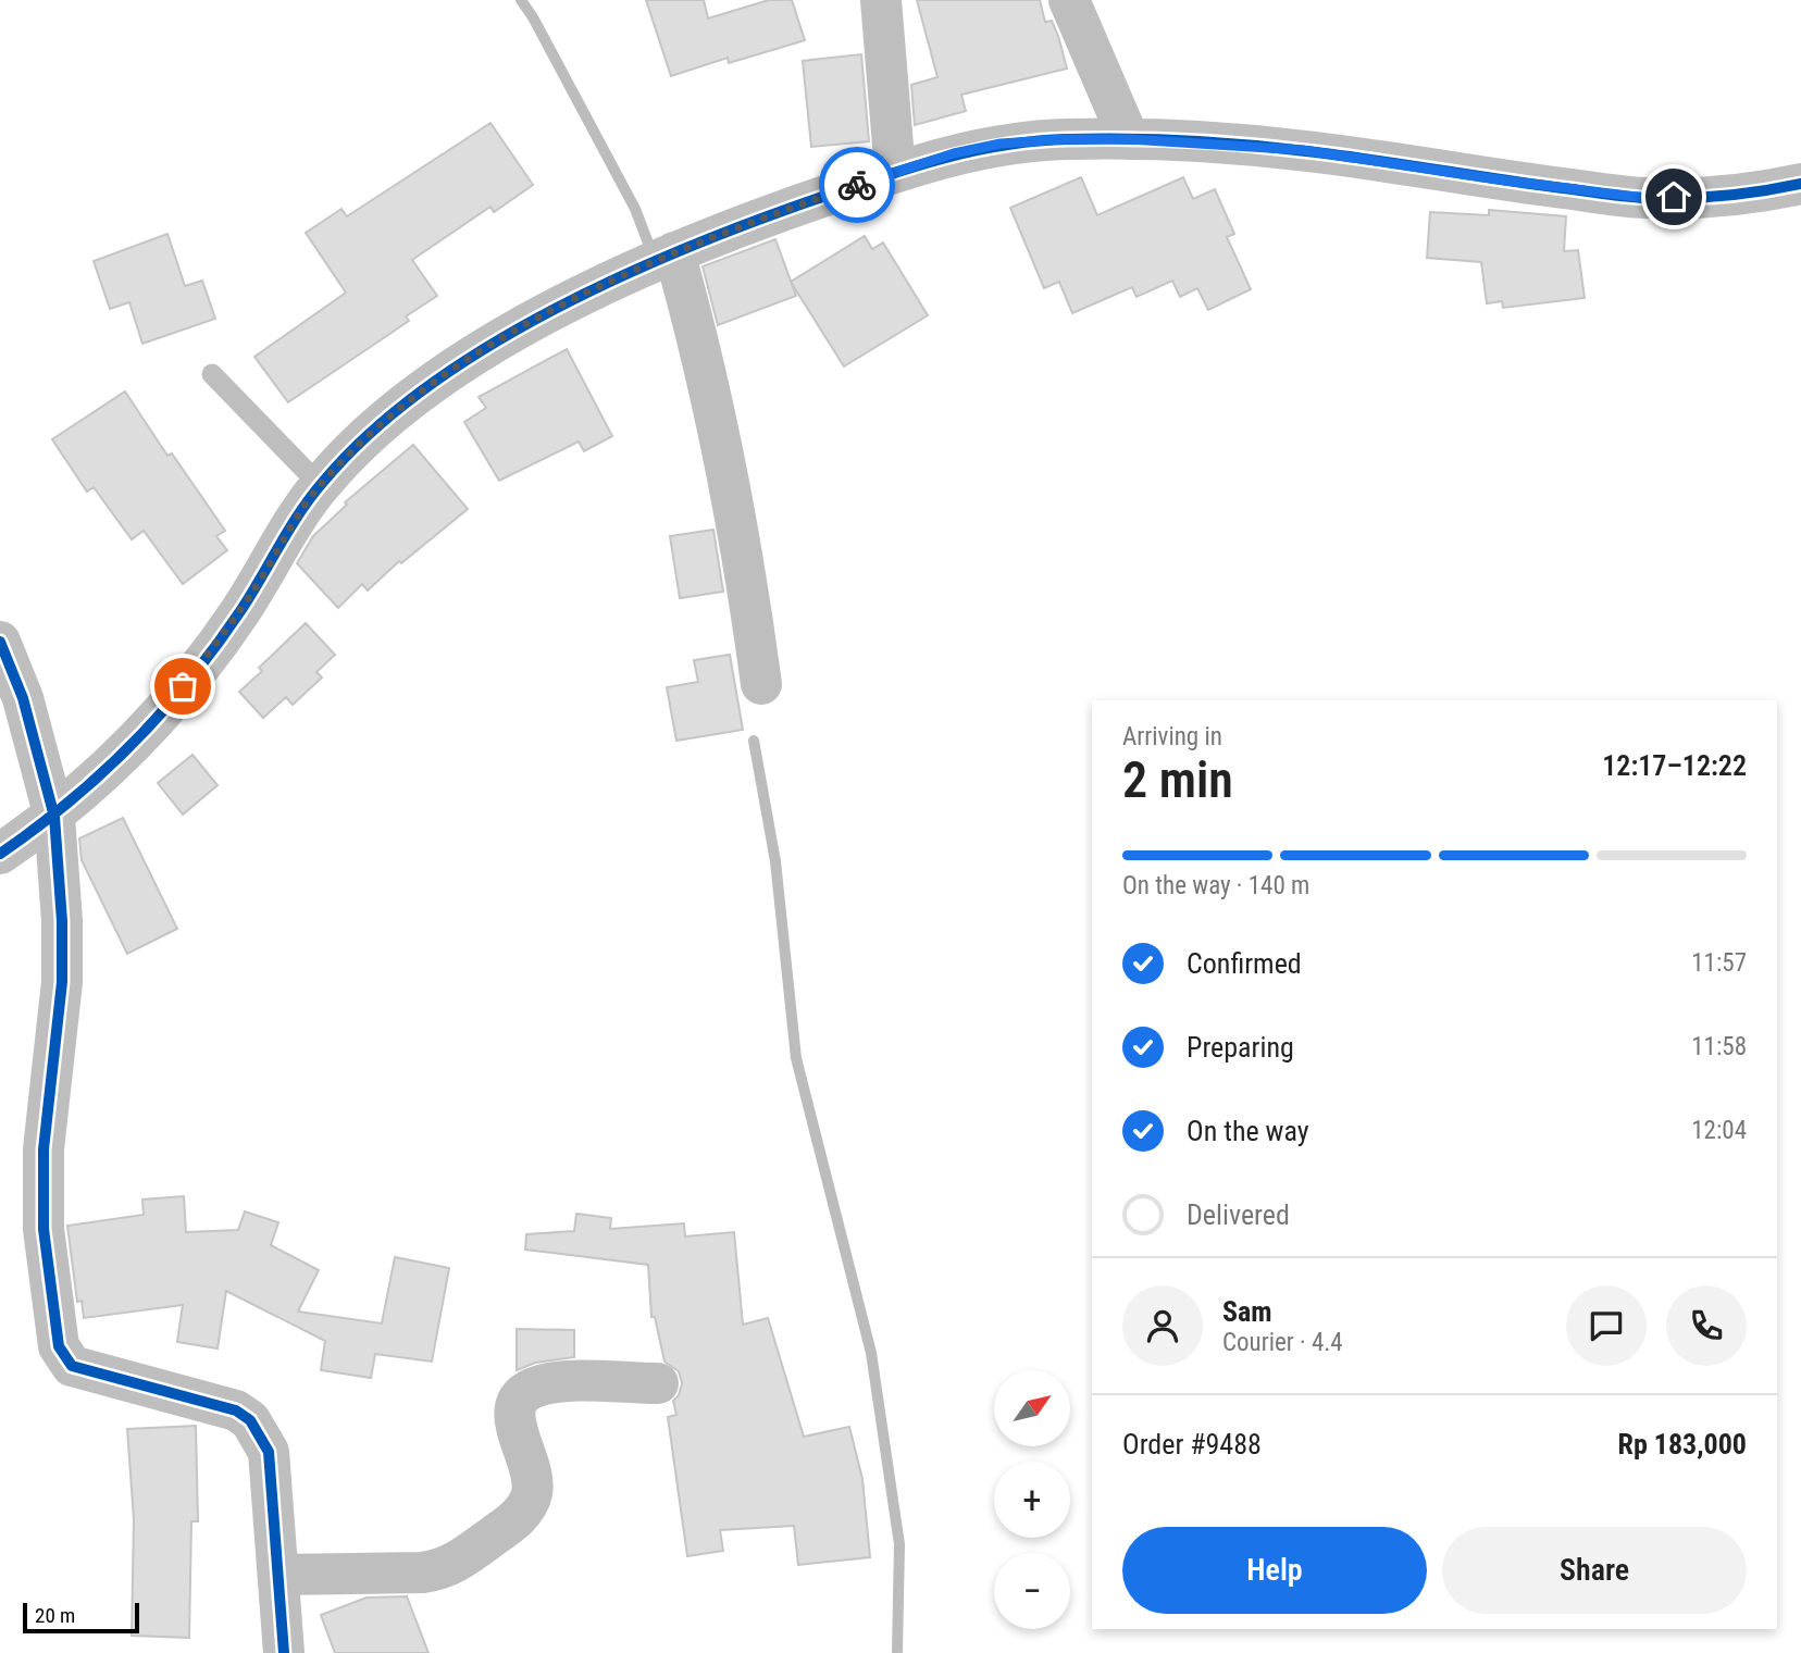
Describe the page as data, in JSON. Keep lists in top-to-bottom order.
{
  "scale_bar": "20 m",
  "north": "top right",
  "page": {
    "heading": ["2 min", "Arriving in", "12:17–12:22"],
    "panel": [
      "Sam",
      "Courier · 4.4",
      "Order #9488",
      "Rp 183,000"
    ],
    "bar": "On the way · 140 m",
    "list": [
      ["Confirmed", "11:57"],
      ["Preparing", "11:58"],
      ["On the way", "12:04"],
      "Delivered"
    ],
    "map_buttons": ["+", "−"],
    "buttons": ["Help", "Share"],
    "scale": "20 m"
  }
}
